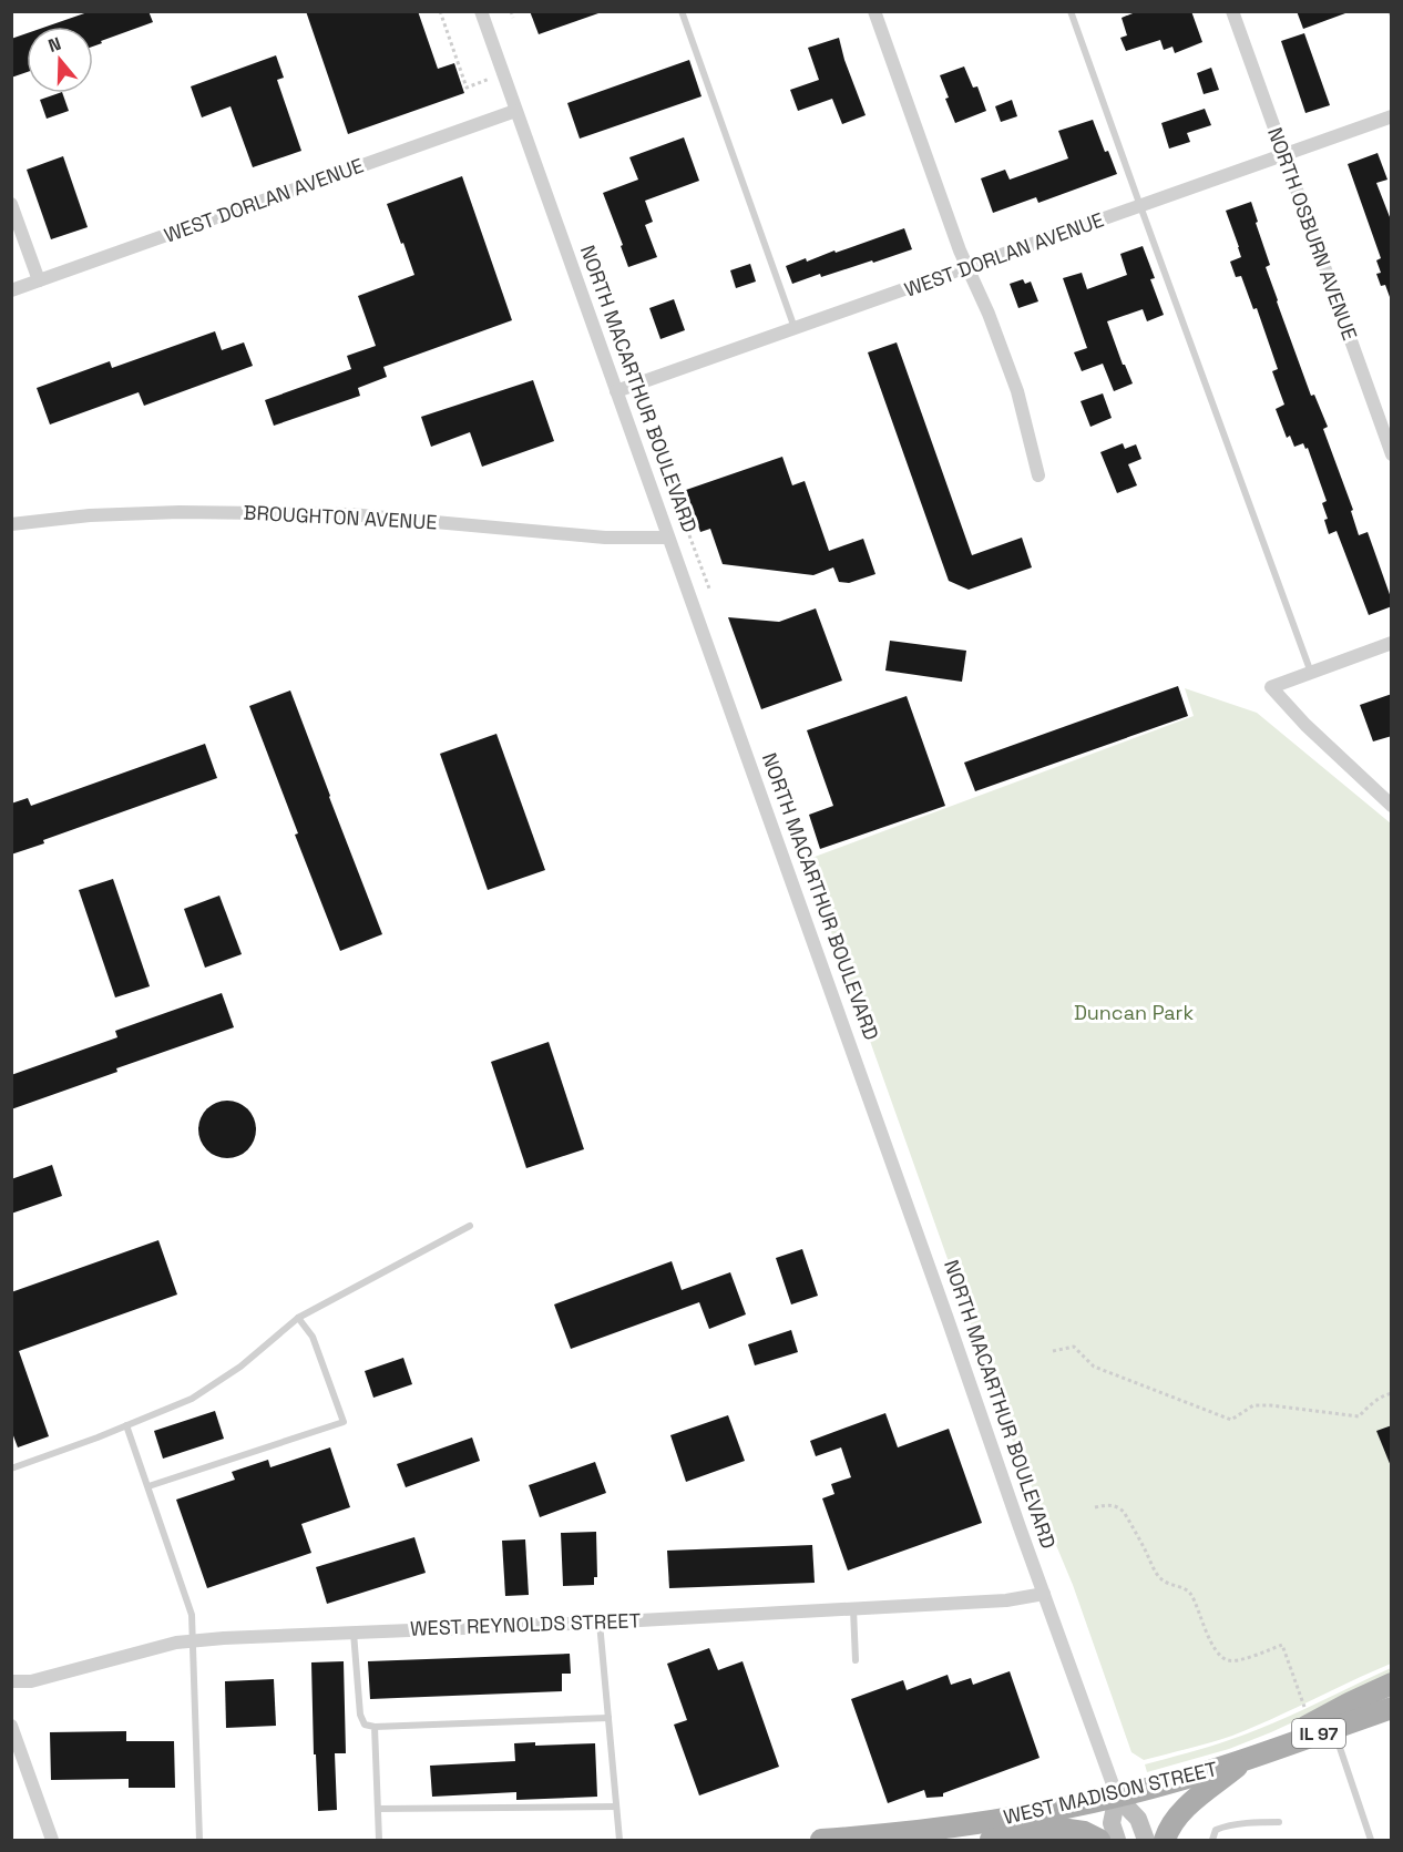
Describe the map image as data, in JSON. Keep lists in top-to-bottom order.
{
  "streets": {
    "main road": ["NORTH MACARTHUR BOULEVARD", "IL 97", "WEST MADISON STREET"],
    "street": [
      "WEST DORLAN AVENUE",
      "NORTH OSBURN AVENUE",
      "BROUGHTON AVENUE",
      "WEST REYNOLDS STREET"
    ]
  },
  "crossings": [
    ["WEST DORLAN AVENUE", "NORTH OSBURN AVENUE"],
    ["WEST DORLAN AVENUE", "NORTH MACARTHUR BOULEVARD"],
    ["NORTH MACARTHUR BOULEVARD", "BROUGHTON AVENUE"],
    ["NORTH MACARTHUR BOULEVARD", "WEST REYNOLDS STREET"],
    ["NORTH MACARTHUR BOULEVARD", "WEST MADISON STREET"]
  ],
  "parks": ["Duncan Park"],
  "north": "top"
}
